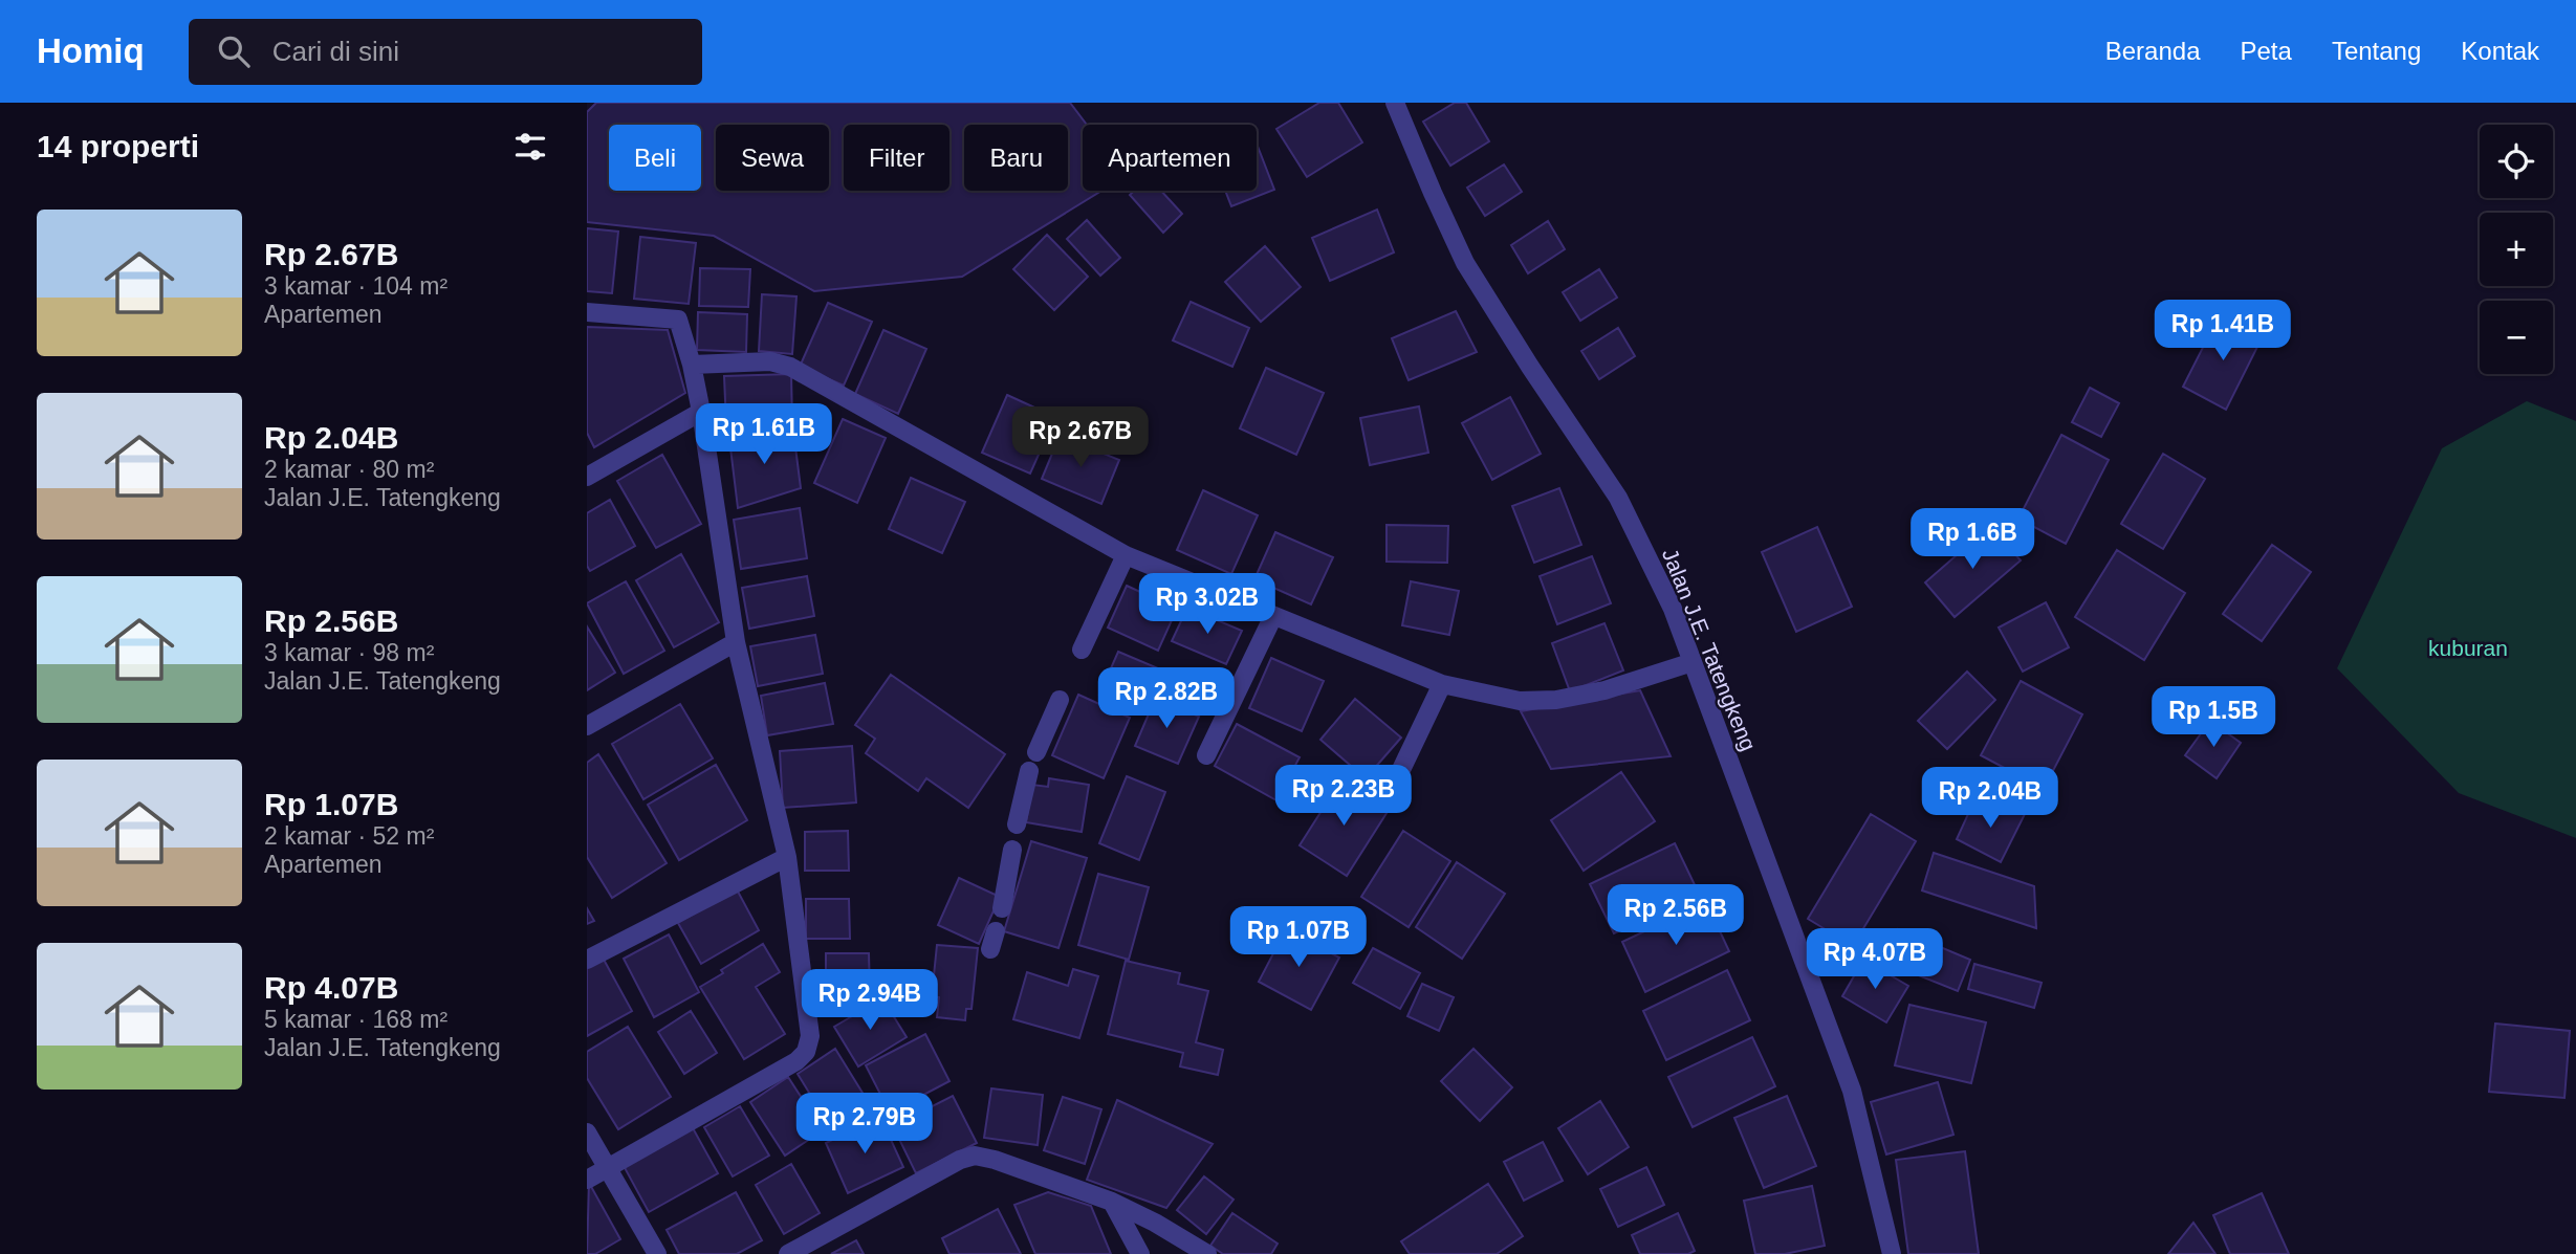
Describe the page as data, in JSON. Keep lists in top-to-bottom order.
{
  "streets": {
    "street": ["Jalan J.E. Tatengkeng"]
  },
  "parks": ["kuburan"],
  "page": {
    "header": "Homiq",
    "search": "Cari di sini",
    "nav": [
      "Beranda",
      "Peta",
      "Tentang",
      "Kontak"
    ],
    "heading": "14 properti",
    "map_buttons": ["+", "−"],
    "chip": [
      "Beli",
      "Sewa",
      "Filter",
      "Baru",
      "Apartemen"
    ],
    "list": [
      {
        "name": "Rp 2.67B",
        "note": "3 kamar · 104 m² · Apartemen"
      },
      {
        "name": "Rp 2.04B",
        "note": "2 kamar · 80 m² · Jalan J.E. Tatengkeng"
      },
      {
        "name": "Rp 2.56B",
        "note": "3 kamar · 98 m² · Jalan J.E. Tatengkeng"
      },
      {
        "name": "Rp 1.07B",
        "note": "2 kamar · 52 m² · Apartemen"
      },
      {
        "name": "Rp 4.07B",
        "note": "5 kamar · 168 m² · Jalan J.E. Tatengkeng"
      }
    ],
    "price": [
      "Rp 1.41B",
      "Rp 1.61B",
      "Rp 2.67B",
      "Rp 1.6B",
      "Rp 3.02B",
      "Rp 2.82B",
      "Rp 1.5B",
      "Rp 2.23B",
      "Rp 2.04B",
      "Rp 2.56B",
      "Rp 1.07B",
      "Rp 4.07B",
      "Rp 2.94B",
      "Rp 2.79B"
    ]
  }
}
